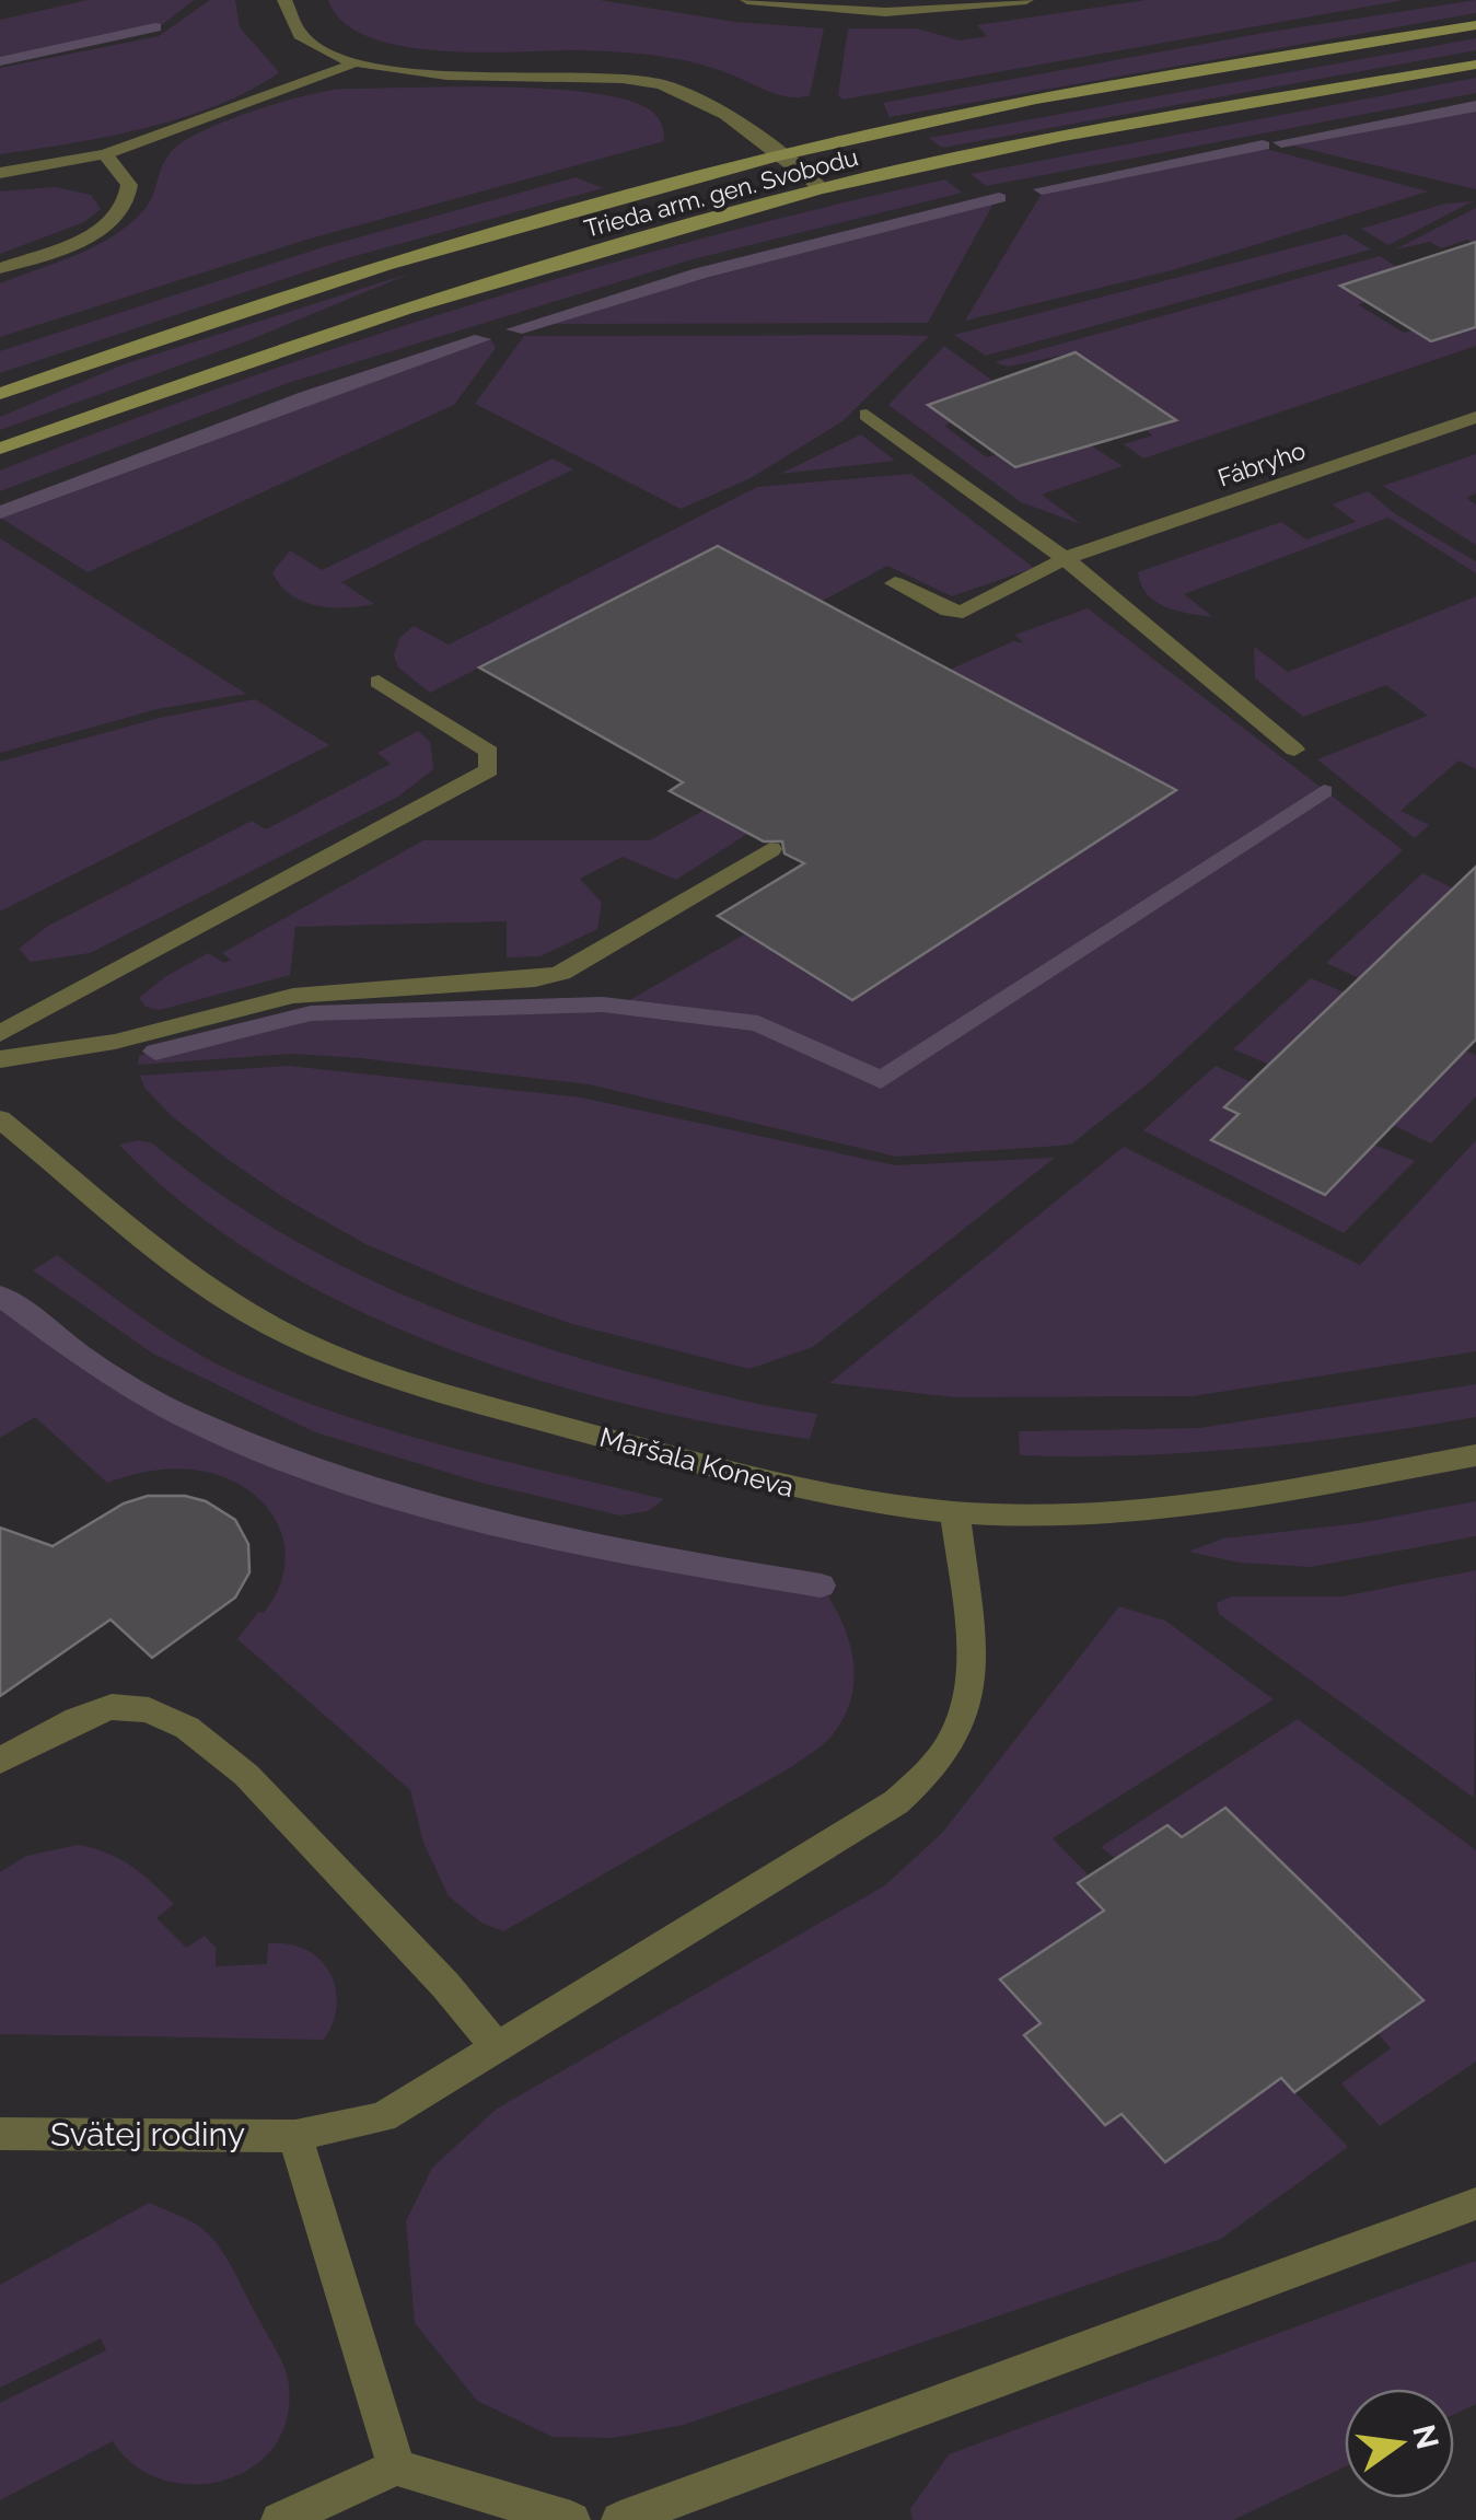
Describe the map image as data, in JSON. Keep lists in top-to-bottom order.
{
  "streets": {
    "street": [
      "Trieda arm. gen. Svobodu",
      "Fábryho",
      "Maršala Koneva",
      "Svätej rodiny"
    ]
  },
  "crossings": [
    ["Maršala Koneva", "Svätej rodiny"]
  ],
  "north": "right"
}
